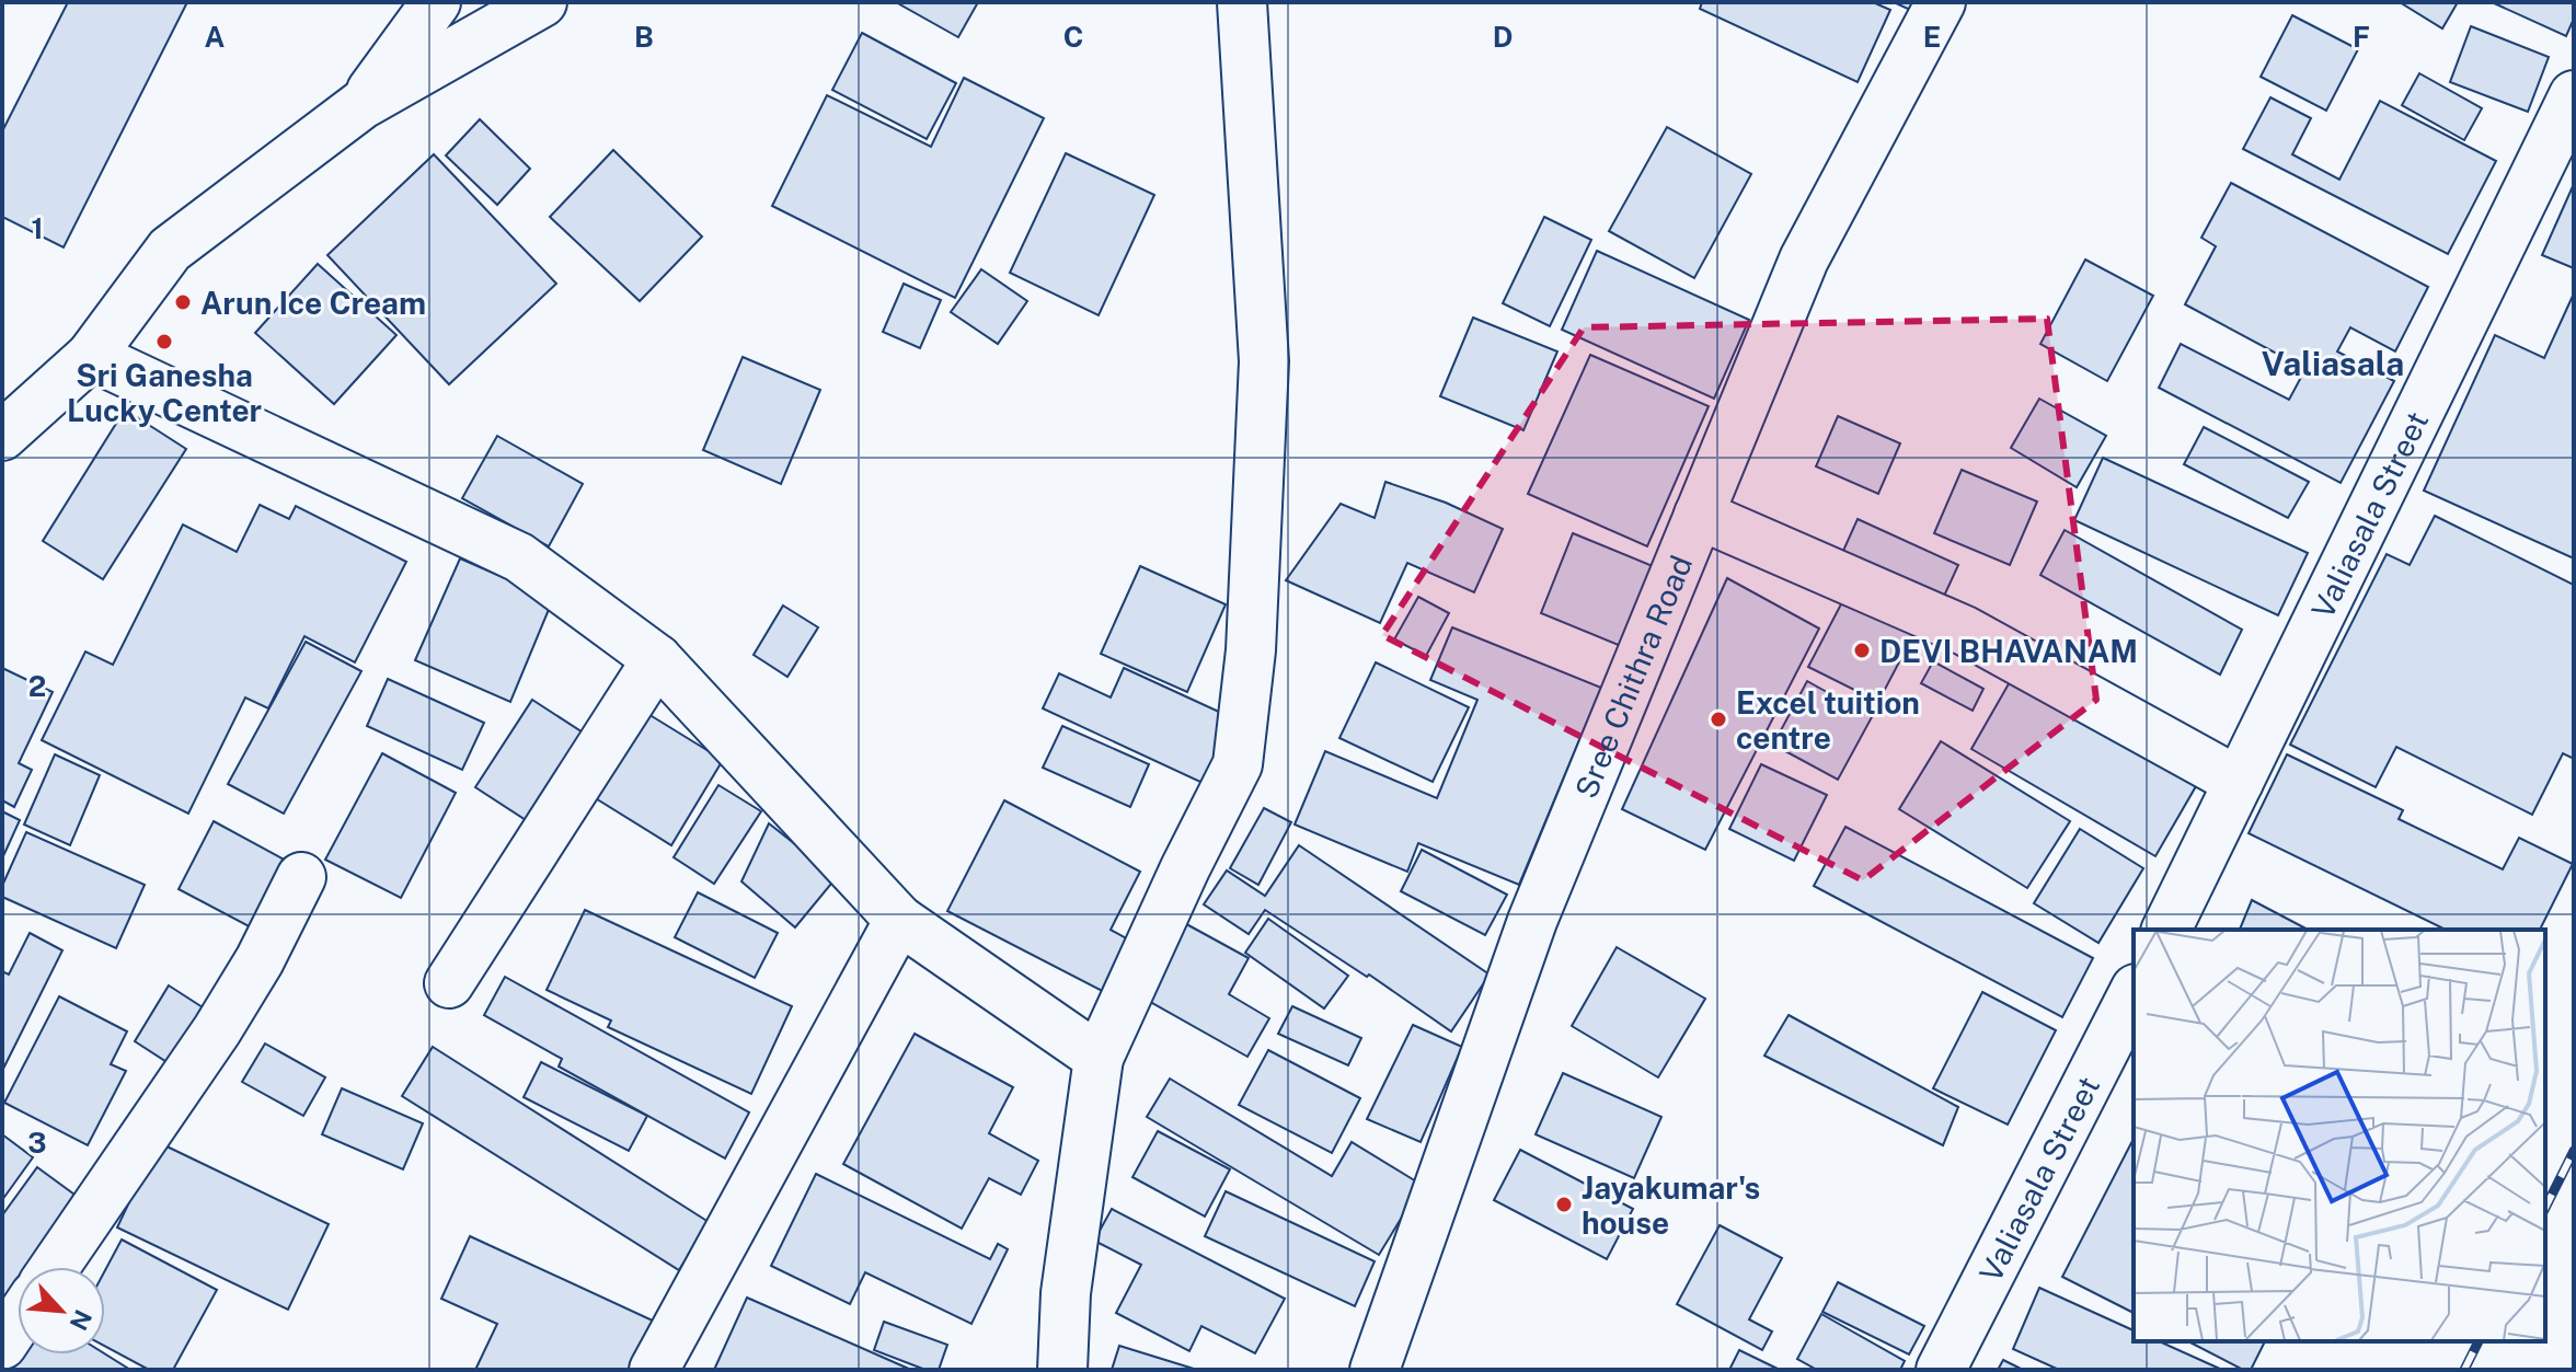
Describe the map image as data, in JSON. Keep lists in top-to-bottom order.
{
  "streets": {
    "street": ["Valiasala Street", "Sree Chithra Road"]
  },
  "districts": ["Valiasala"],
  "places": [
    "Arun Ice Cream",
    "Sri Ganesha Lucky Center",
    "DEVI BHAVANAM",
    "Excel tuition centre",
    "Jayakumar's house"
  ],
  "north": "bottom right",
  "grid": {
    "columns": [
      "A",
      "B",
      "C",
      "D",
      "E",
      "F"
    ],
    "rows": ["1", "2", "3"]
  }
}
